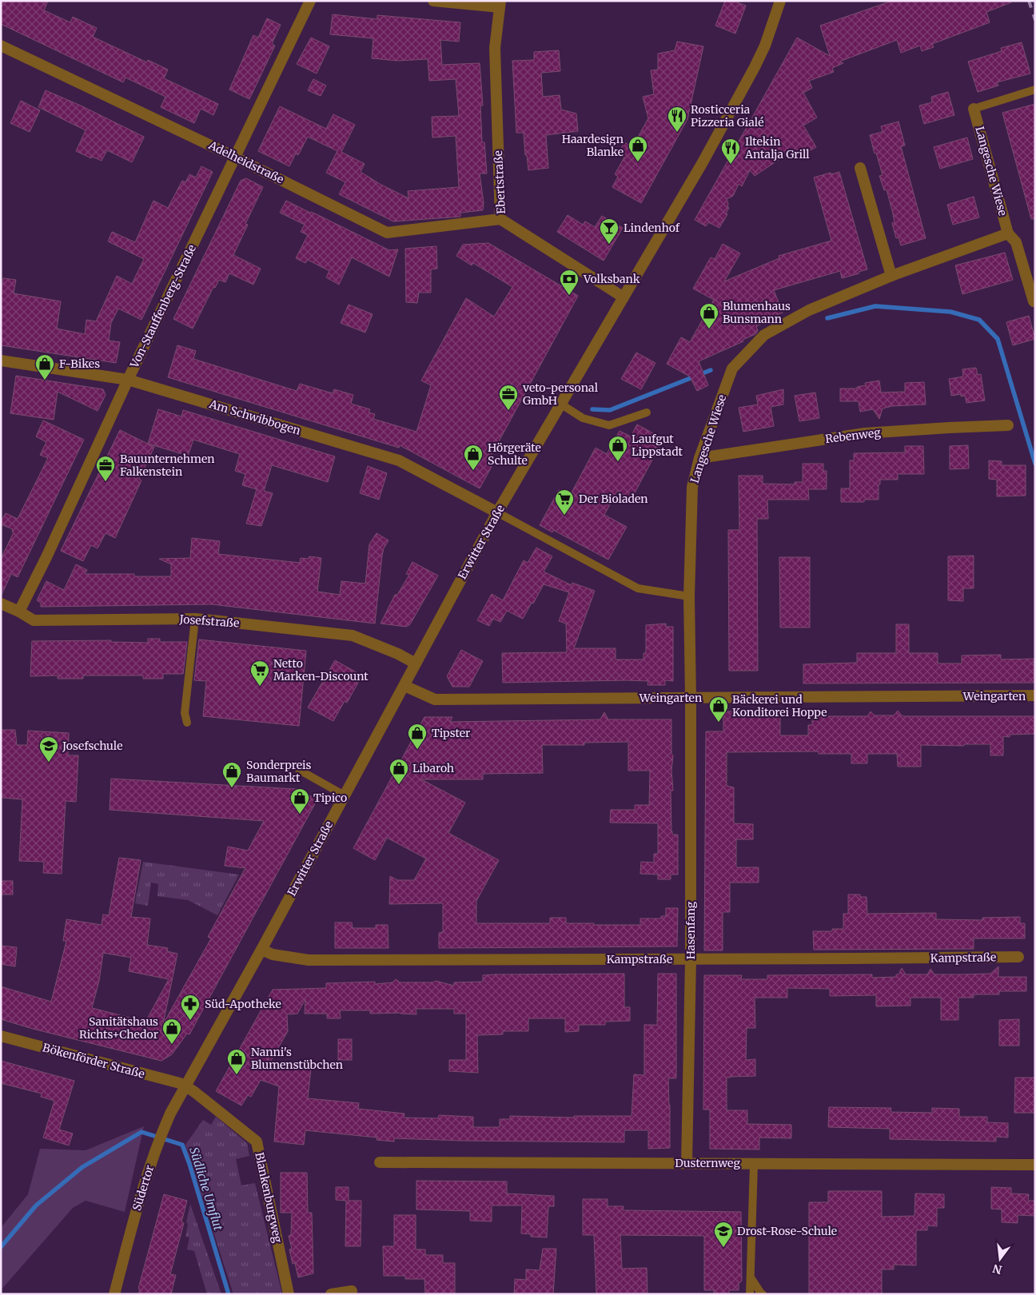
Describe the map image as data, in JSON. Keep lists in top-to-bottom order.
{
  "streets": {
    "street": [
      "Adelheidstraße",
      "Langesche Wiese",
      "Ebertstraße",
      "Von-Stauffenberg-Straße",
      "Am Schwibbogen",
      "Rebenweg",
      "Erwitter Straße",
      "Josefstraße",
      "Weingarten",
      "Hasenfang",
      "Kampstraße",
      "Bökenförder Straße",
      "Dusternweg",
      "Südertor",
      "Blankenburgweg"
    ]
  },
  "crossings": [
    ["Adelheidstraße", "Ebertstraße"],
    ["Adelheidstraße", "Von-Stauffenberg-Straße"],
    ["Langesche Wiese", "Rebenweg"],
    ["Langesche Wiese", "Weingarten"],
    ["Langesche Wiese", "Hasenfang"],
    ["Ebertstraße", "Erwitter Straße"],
    ["Von-Stauffenberg-Straße", "Am Schwibbogen"],
    ["Von-Stauffenberg-Straße", "Josefstraße"],
    ["Am Schwibbogen", "Erwitter Straße"],
    ["Erwitter Straße", "Josefstraße"],
    ["Erwitter Straße", "Weingarten"],
    ["Erwitter Straße", "Kampstraße"],
    ["Erwitter Straße", "Bökenförder Straße"],
    ["Erwitter Straße", "Südertor"],
    ["Erwitter Straße", "Blankenburgweg"],
    ["Weingarten", "Hasenfang"],
    ["Hasenfang", "Kampstraße"],
    ["Hasenfang", "Dusternweg"],
    ["Bökenförder Straße", "Südertor"],
    ["Bökenförder Straße", "Blankenburgweg"],
    ["Südertor", "Blankenburgweg"]
  ],
  "water": ["Südliche Umflut"],
  "places": {
    "restaurant": ["Rosticceria Pizzeria Gialé", "Iltekin Antalja Grill"],
    "shop": [
      "Haardesign Blanke",
      "Blumenhaus Bunsmann",
      "F-Bikes",
      "Laufgut Lippstadt",
      "Hörgeräte Schulte",
      "Bäckerei und Konditorei Hoppe",
      "Tipster",
      "Libaroh",
      "Sonderpreis Baumarkt",
      "Tipico",
      "Sanitätshaus Richts+Chedor",
      "Nanni's Blumenstübchen"
    ],
    "bar": ["Lindenhof"],
    "bank": ["Volksbank"],
    "office": ["veto-personal GmbH", "Bauunternehmen Falkenstein"],
    "supermarket": ["Der Bioladen", "Netto Marken-Discount"],
    "school or university": ["Josefschule", "Drost-Rose-Schule"],
    "pharmacy": ["Süd-Apotheke"]
  },
  "north": "bottom"
}
